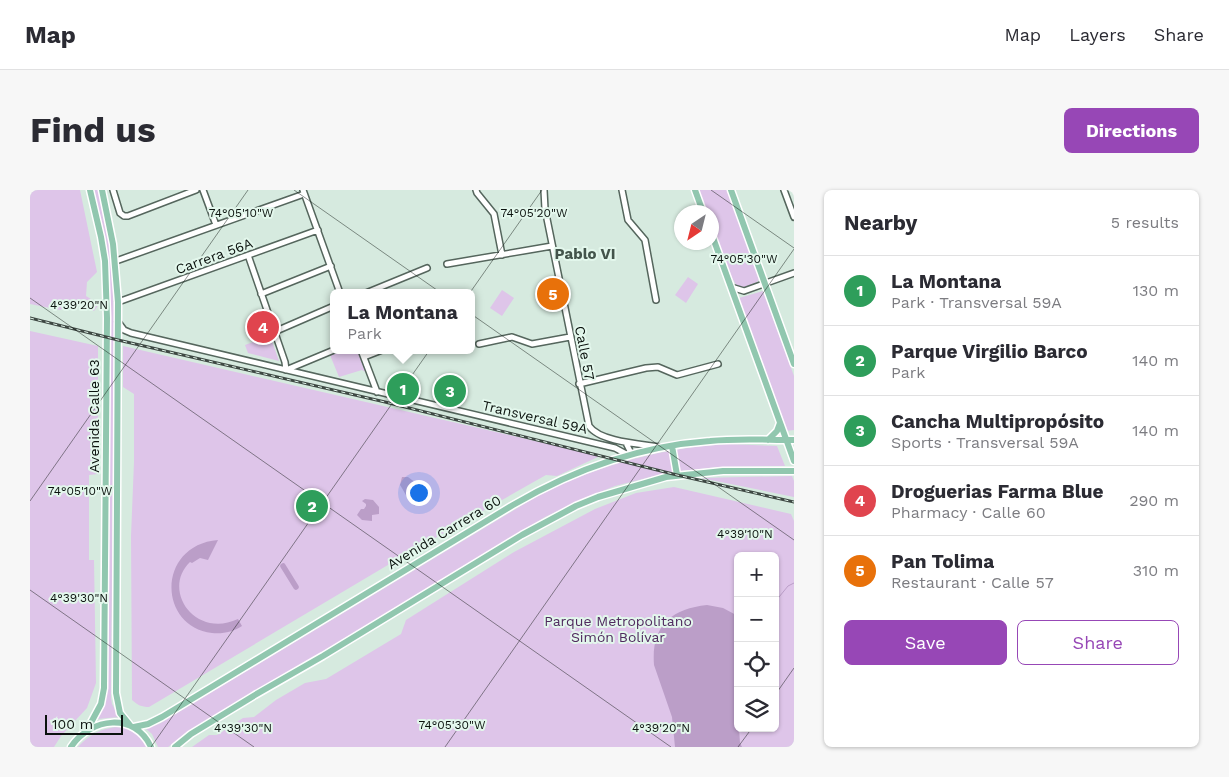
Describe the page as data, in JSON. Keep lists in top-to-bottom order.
{
  "streets": {
    "main road": ["Avenida Calle 63", "Avenida Carrera 60"],
    "street": ["Carrera 56A", "Calle 57", "Transversal 59A"]
  },
  "crossings": [
    ["Carrera 56A", "Avenida Calle 63"],
    ["Calle 57", "Transversal 59A"],
    ["Avenida Calle 63", "Transversal 59A"],
    ["Avenida Calle 63", "Avenida Carrera 60"],
    ["Transversal 59A", "Avenida Carrera 60"]
  ],
  "districts": ["Pablo VI"],
  "parks": ["Parque Metropolitano Simón Bolívar"],
  "scale_bar": "100 m",
  "north": "bottom left",
  "page": {
    "header": "Map",
    "nav": ["Map", "Layers", "Share"],
    "buttons": [
      "Directions",
      ["Save", "Share"]
    ],
    "title": "Find us",
    "heading": ["Nearby", "5 results"],
    "list": [
      {
        "mark": "1",
        "name": "La Montana",
        "note": "Park · Transversal 59A",
        "value": "130 m"
      },
      {
        "mark": "2",
        "name": "Parque Virgilio Barco",
        "note": "Park",
        "value": "140 m"
      },
      {
        "mark": "3",
        "name": "Cancha Multipropósito",
        "note": "Sports · Transversal 59A",
        "value": "140 m"
      },
      {
        "mark": "4",
        "name": "Droguerias Farma Blue",
        "note": "Pharmacy · Calle 60",
        "value": "290 m"
      },
      {
        "mark": "5",
        "name": "Pan Tolima",
        "note": "Restaurant · Calle 57",
        "value": "310 m"
      }
    ],
    "pins": [
      "5",
      "4",
      "1",
      "3",
      "2"
    ],
    "popup": ["La Montana", "Park"],
    "map_buttons": ["+", "−"],
    "scale": "100 m"
  },
  "coordinates": [
    "74°05'10\"W",
    "74°05'20\"W",
    "74°05'30\"W",
    "4°39'20\"N",
    "4°39'10\"N",
    "4°39'30\"N"
  ]
}
